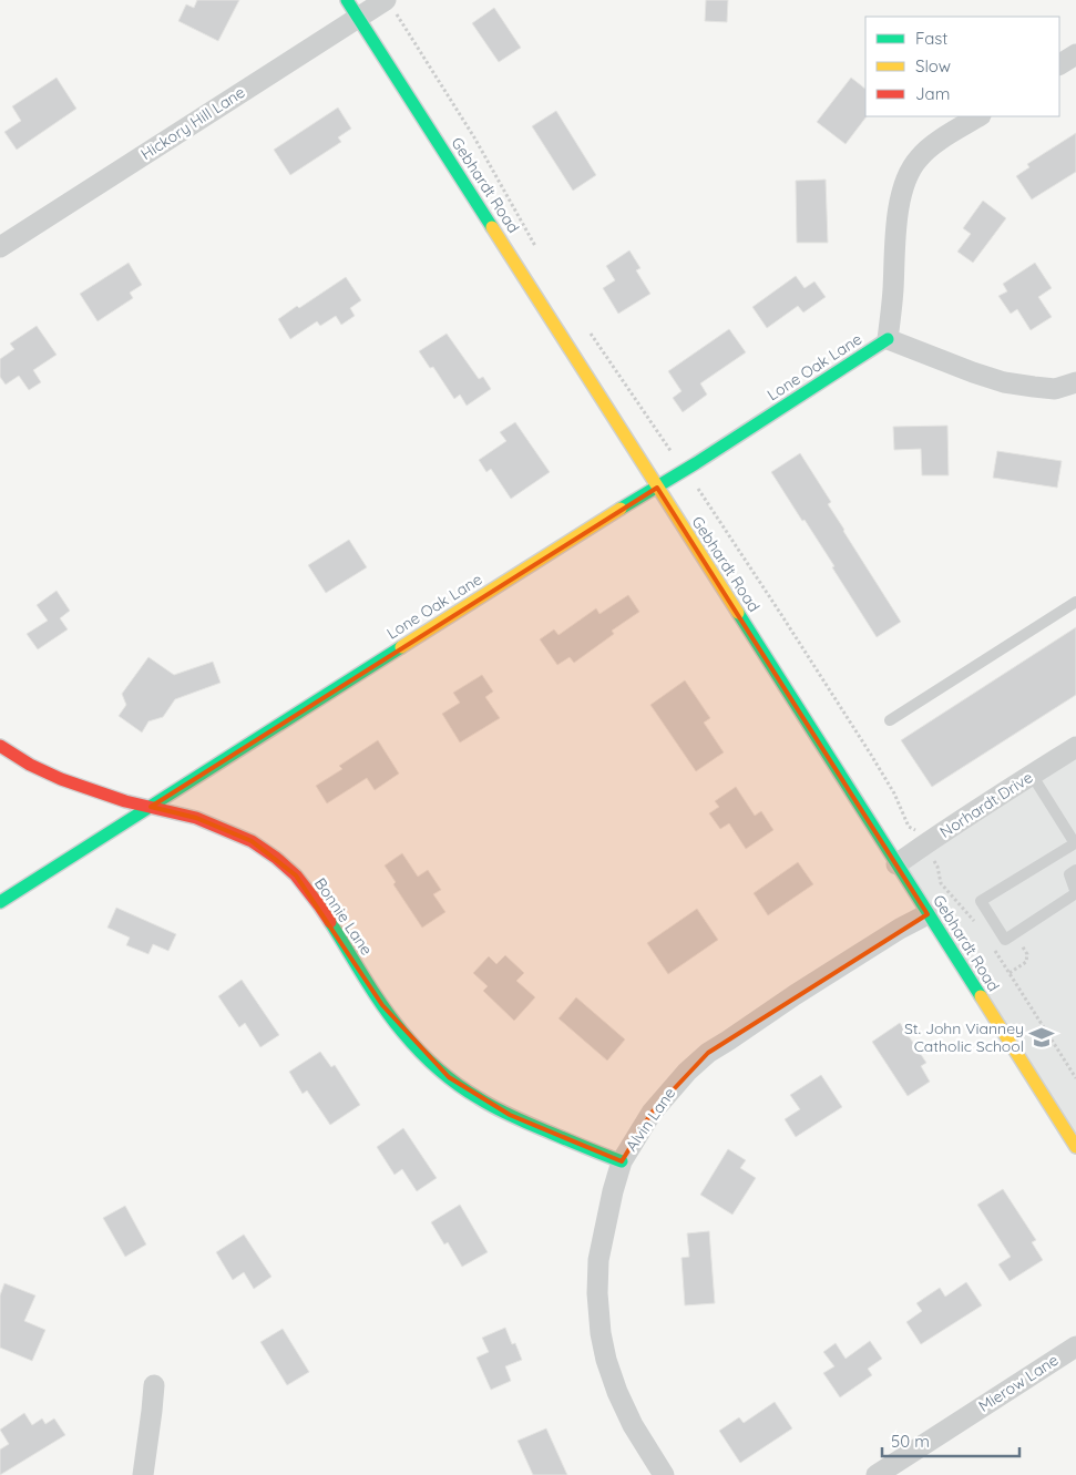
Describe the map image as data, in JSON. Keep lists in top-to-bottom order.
{
  "streets": {
    "street": [
      "Hickory Hill Lane",
      "Gebhardt Road",
      "Lone Oak Lane",
      "Norhardt Drive",
      "Bonnie Lane",
      "Alvin Lane",
      "Mierow Lane"
    ]
  },
  "crossings": [
    ["Hickory Hill Lane", "Gebhardt Road"],
    ["Gebhardt Road", "Lone Oak Lane"],
    ["Gebhardt Road", "Norhardt Drive"],
    ["Gebhardt Road", "Alvin Lane"],
    ["Lone Oak Lane", "Bonnie Lane"],
    ["Bonnie Lane", "Alvin Lane"]
  ],
  "places": {
    "school or university": ["St. John Vianney Catholic School"]
  },
  "legend": ["Fast", "Slow", "Jam"],
  "scale_bar": "50 m"
}
